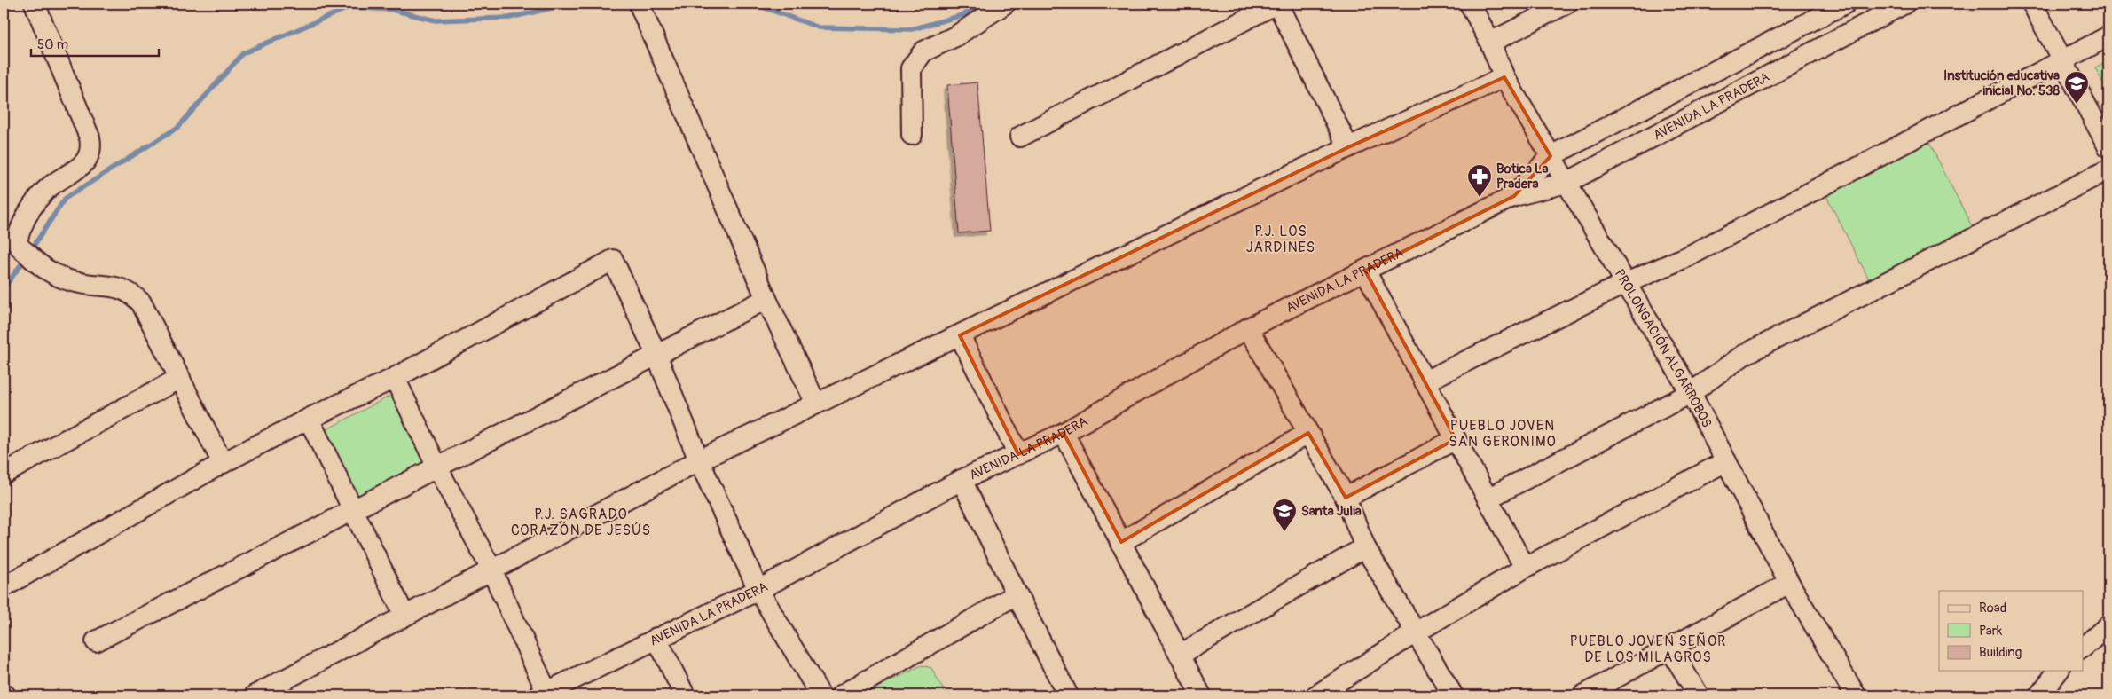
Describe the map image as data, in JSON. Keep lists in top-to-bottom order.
{
  "streets": {
    "street": ["AVENIDA LA PRADERA", "PROLONGACIÓN ALGARROBOS"]
  },
  "crossings": [
    ["AVENIDA LA PRADERA", "PROLONGACIÓN ALGARROBOS"]
  ],
  "districts": [
    "P.J. LOS JARDINES",
    "PUEBLO JOVEN SAN GERONIMO",
    "P.J. SAGRADO CORAZÓN DE JESÚS",
    "PUEBLO JOVEN SEÑOR DE LOS MILAGROS"
  ],
  "places": {
    "school or university": ["Institución educativa inicial No. 538", "Santa Julia"],
    "pharmacy": ["Botica La Pradera"]
  },
  "legend": ["Road", "Park", "Building"],
  "scale_bar": "50 m"
}
